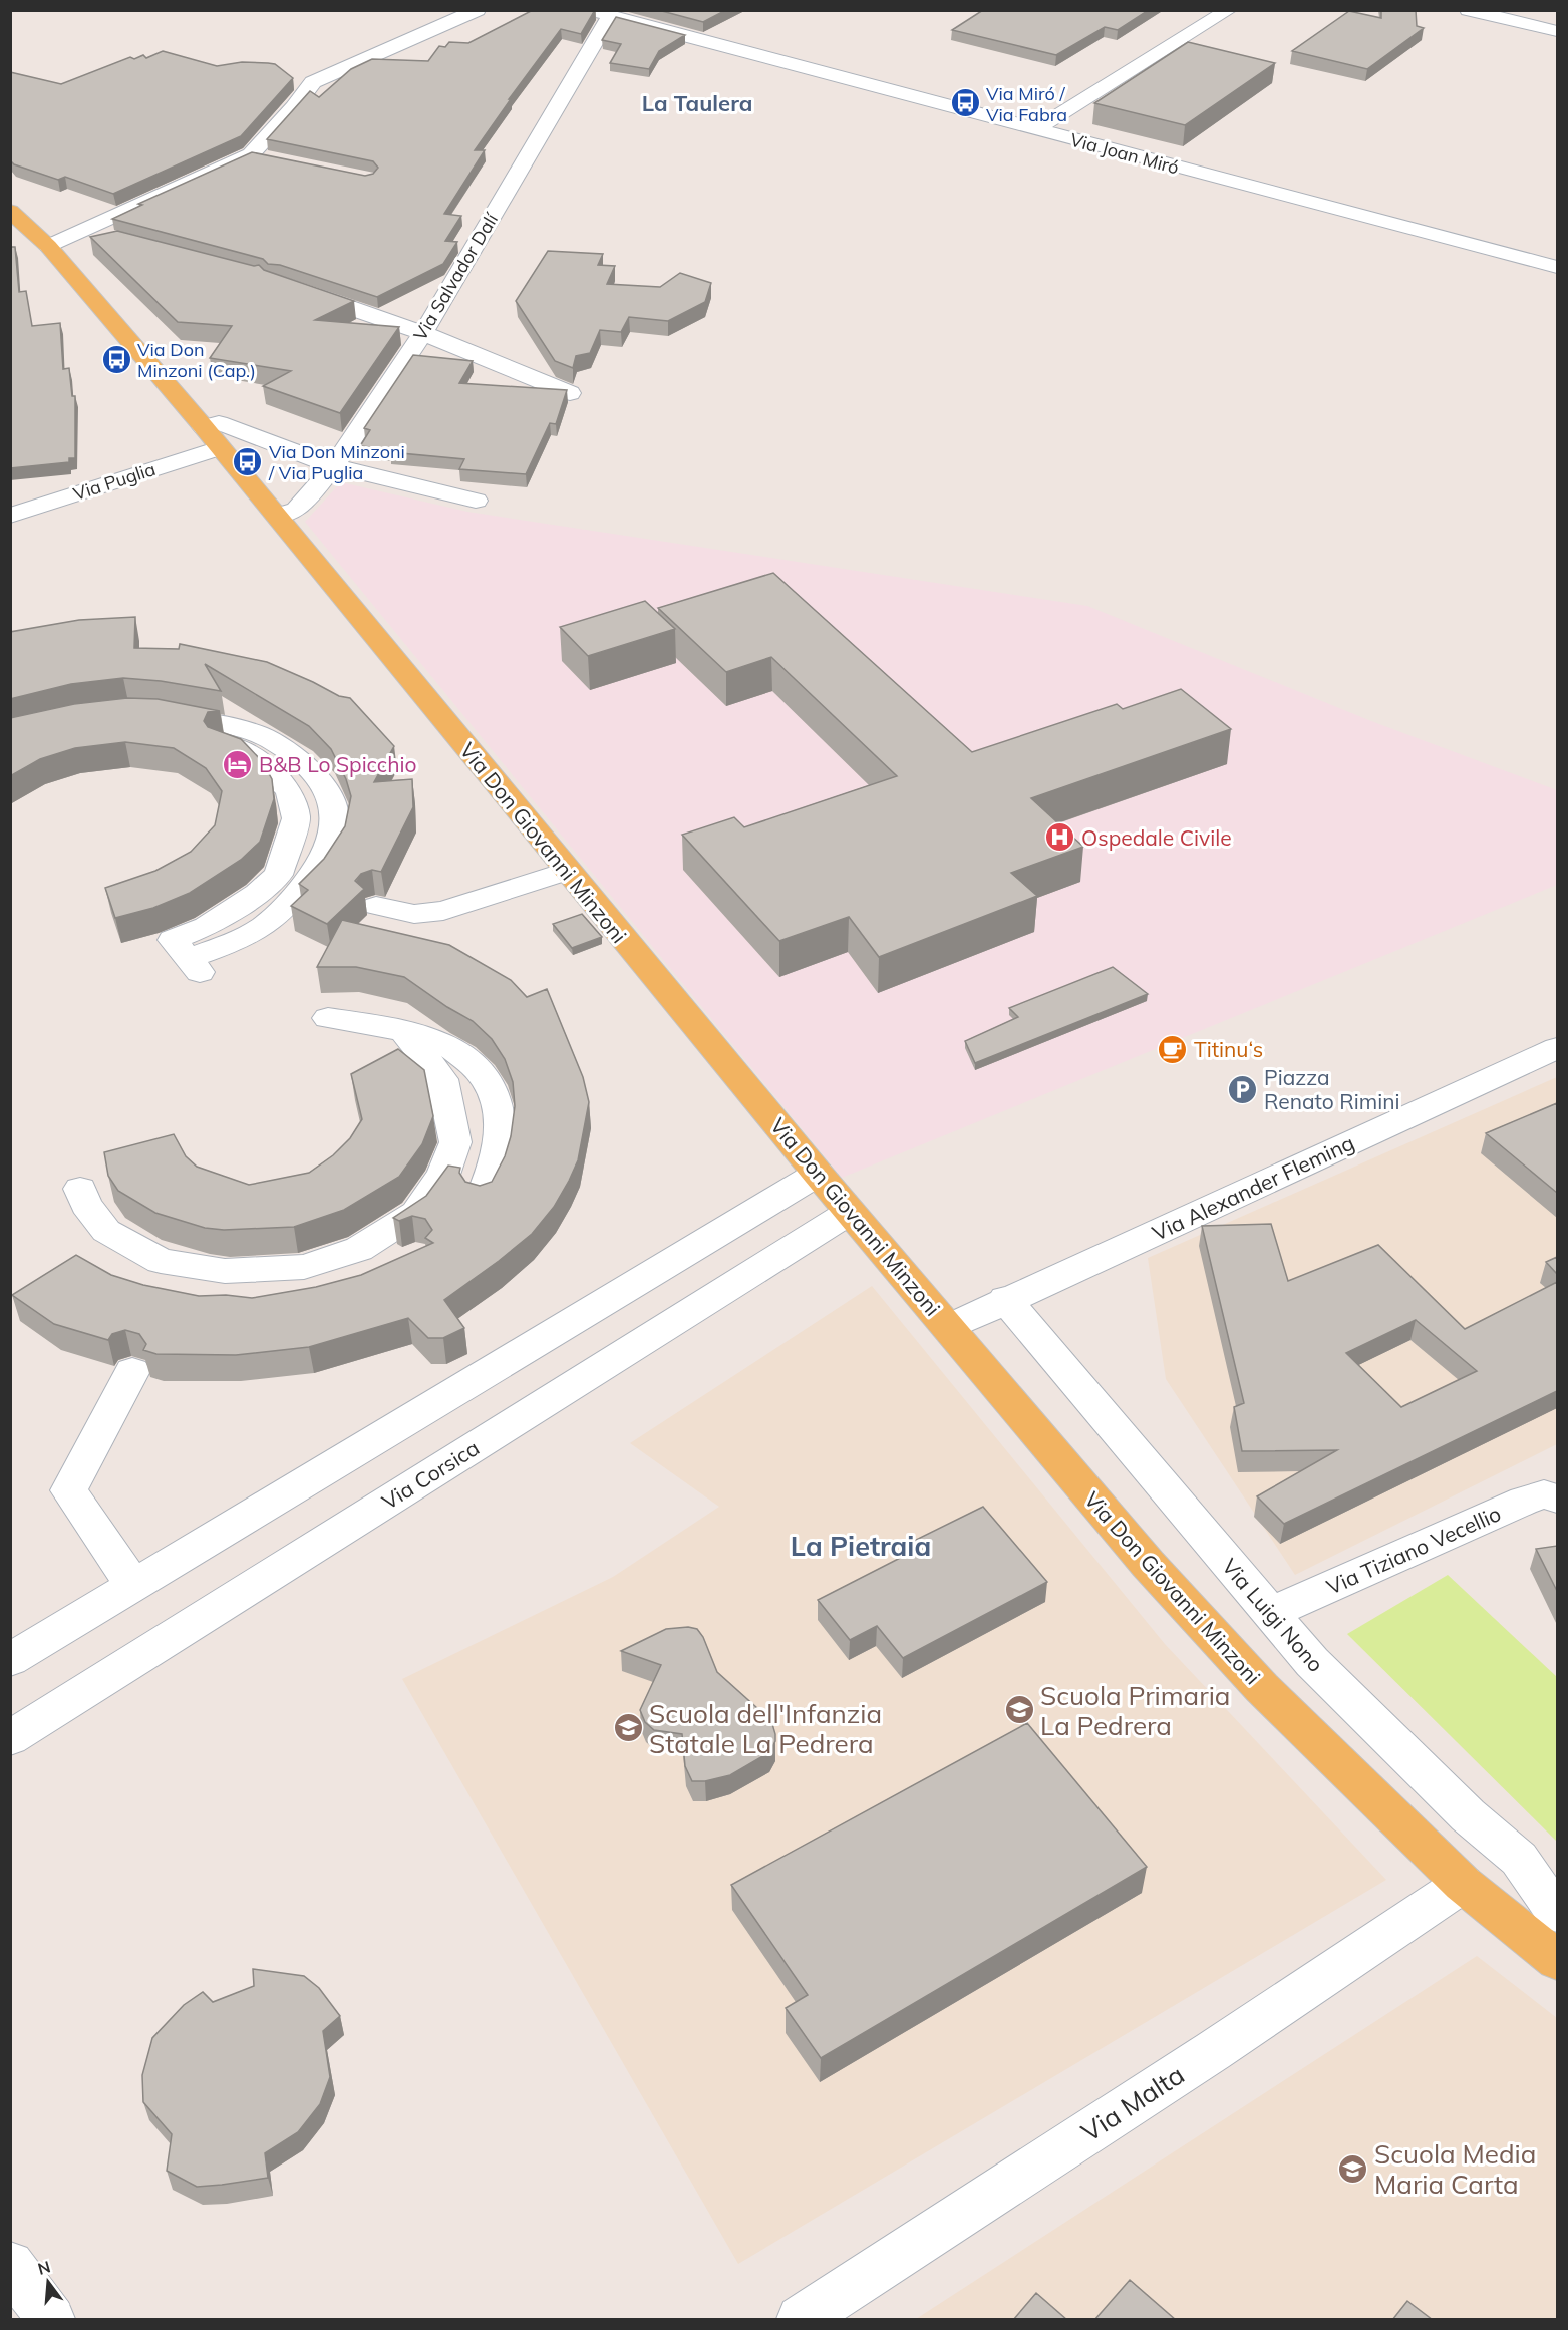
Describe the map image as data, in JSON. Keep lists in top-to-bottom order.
{
  "streets": {
    "main road": ["Via Don Giovanni Minzoni"],
    "street": [
      "Via Joan Miró",
      "Via Salvador Dalí",
      "Via Puglia",
      "Via Alexander Fleming",
      "Via Corsica",
      "Via Tiziano Vecellio",
      "Via Luigi Nono",
      "Via Malta"
    ]
  },
  "crossings": [
    ["Via Joan Miró", "Via Salvador Dalí"],
    ["Via Salvador Dalí", "Via Don Giovanni Minzoni"],
    ["Via Puglia", "Via Don Giovanni Minzoni"],
    ["Via Don Giovanni Minzoni", "Via Alexander Fleming"],
    ["Via Don Giovanni Minzoni", "Via Corsica"],
    ["Via Don Giovanni Minzoni", "Via Malta"],
    ["Via Alexander Fleming", "Via Luigi Nono"],
    ["Via Tiziano Vecellio", "Via Luigi Nono"]
  ],
  "districts": ["La Taulera", "La Pietraia"],
  "places": {
    "bus stop": ["Via Miró / Via Fabra", "Via Don Minzoni (Cap.)", "Via Don Minzoni / Via Puglia"],
    "hotel": ["B&B Lo Spicchio"],
    "hospital": ["Ospedale Civile"],
    "cafe": ["Titinu‘s"],
    "parking": ["Piazza Renato Rimini"],
    "school or university": ["Scuola Primaria La Pedrera", "Scuola dell'Infanzia Statale La Pedrera", "Scuola Media Maria Carta"]
  },
  "north": "top"
}
